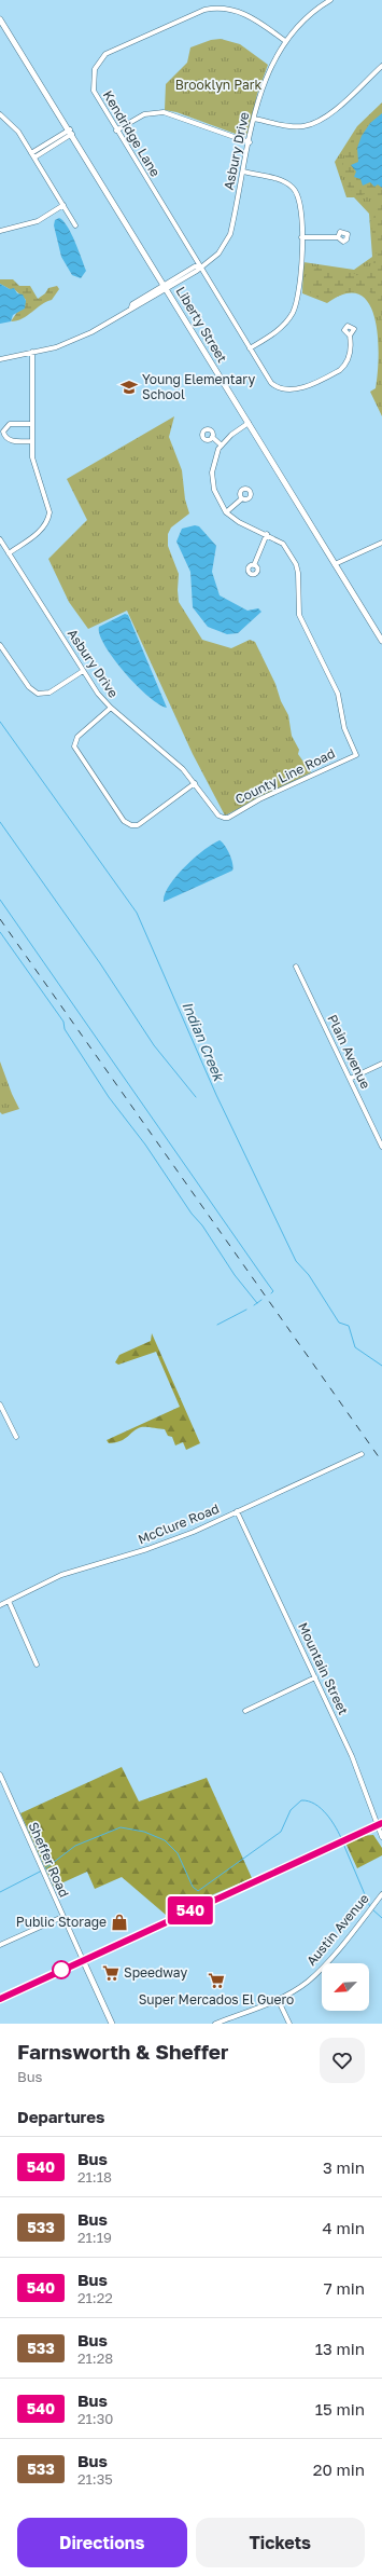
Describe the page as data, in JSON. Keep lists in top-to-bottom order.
{
  "streets": {
    "street": [
      "Kendridge Lane",
      "Asbury Drive",
      "Liberty Street",
      "County Line Road",
      "Plain Avenue",
      "McClure Road",
      "Mountain Street",
      "Sheffer Road",
      "Austin Avenue"
    ]
  },
  "crossings": [
    ["Kendridge Lane", "Asbury Drive"],
    ["Asbury Drive", "Liberty Street"],
    ["Asbury Drive", "County Line Road"],
    ["McClure Road", "Mountain Street"]
  ],
  "water": ["Indian Creek"],
  "parks": ["Brooklyn Park"],
  "places": {
    "school or university": ["Young Elementary School"],
    "shop": ["Public Storage"],
    "supermarket": ["Speedway", "Super Mercados El Guero"]
  },
  "lines": ["bus line 540"],
  "north": "bottom left",
  "page": {
    "on_map": "540",
    "heading": [
      ["Farnsworth & Sheffer", "Bus"],
      "Departures"
    ],
    "list": [
      {
        "mark": "540",
        "name": "Bus",
        "note": "21:18",
        "value": "3 min"
      },
      {
        "mark": "533",
        "name": "Bus",
        "note": "21:19",
        "value": "4 min"
      },
      {
        "mark": "540",
        "name": "Bus",
        "note": "21:22",
        "value": "7 min"
      },
      {
        "mark": "533",
        "name": "Bus",
        "note": "21:28",
        "value": "13 min"
      },
      {
        "mark": "540",
        "name": "Bus",
        "note": "21:30",
        "value": "15 min"
      },
      {
        "mark": "533",
        "name": "Bus",
        "note": "21:35",
        "value": "20 min"
      }
    ],
    "buttons": ["Directions", "Tickets"]
  }
}
